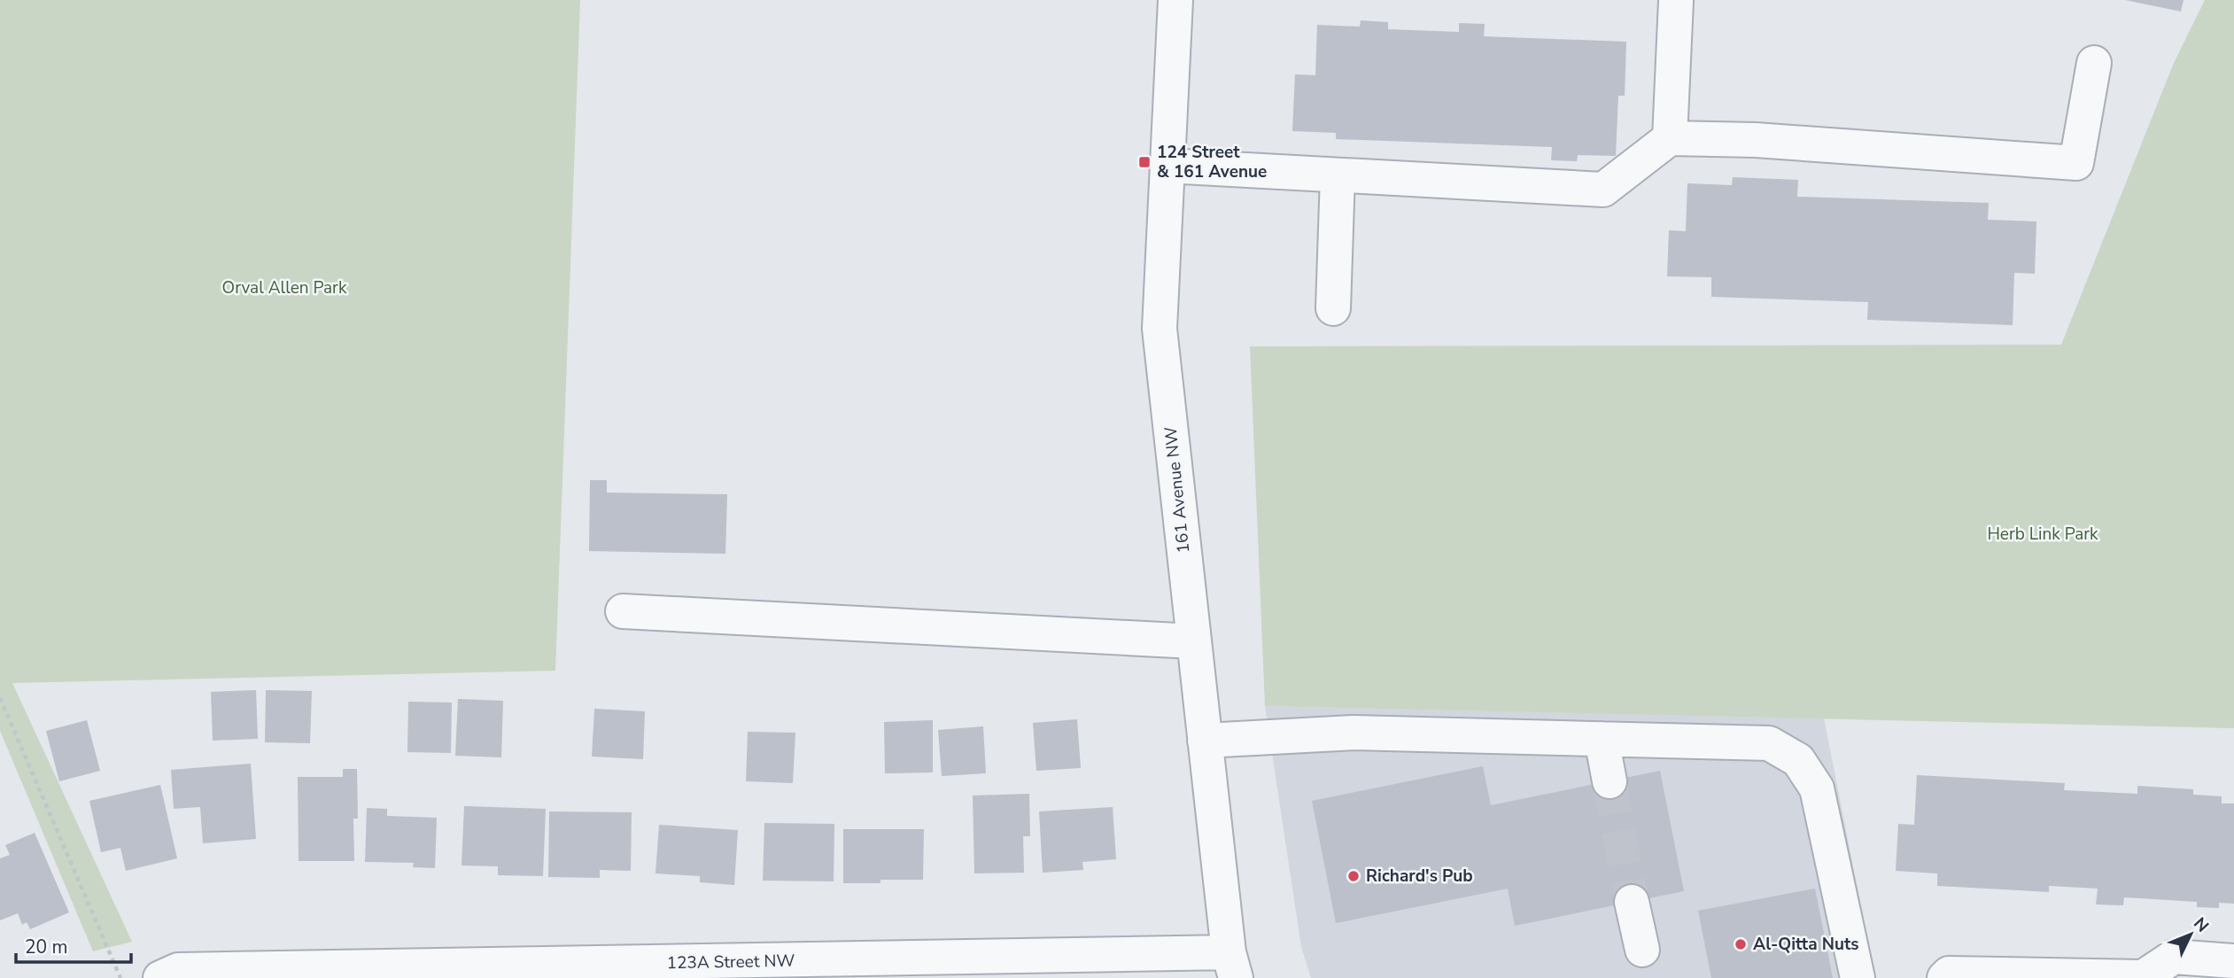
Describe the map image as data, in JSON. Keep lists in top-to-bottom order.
{
  "streets": {
    "street": ["161 Avenue NW", "123A Street NW"]
  },
  "crossings": [
    ["161 Avenue NW", "123A Street NW"]
  ],
  "parks": ["Orval Allen Park", "Herb Link Park"],
  "places": {
    "transit": ["124 Street & 161 Avenue"],
    "other": ["Richard's Pub", "Al-Qitta Nuts"]
  },
  "scale_bar": "20 m",
  "north": "top right"
}
